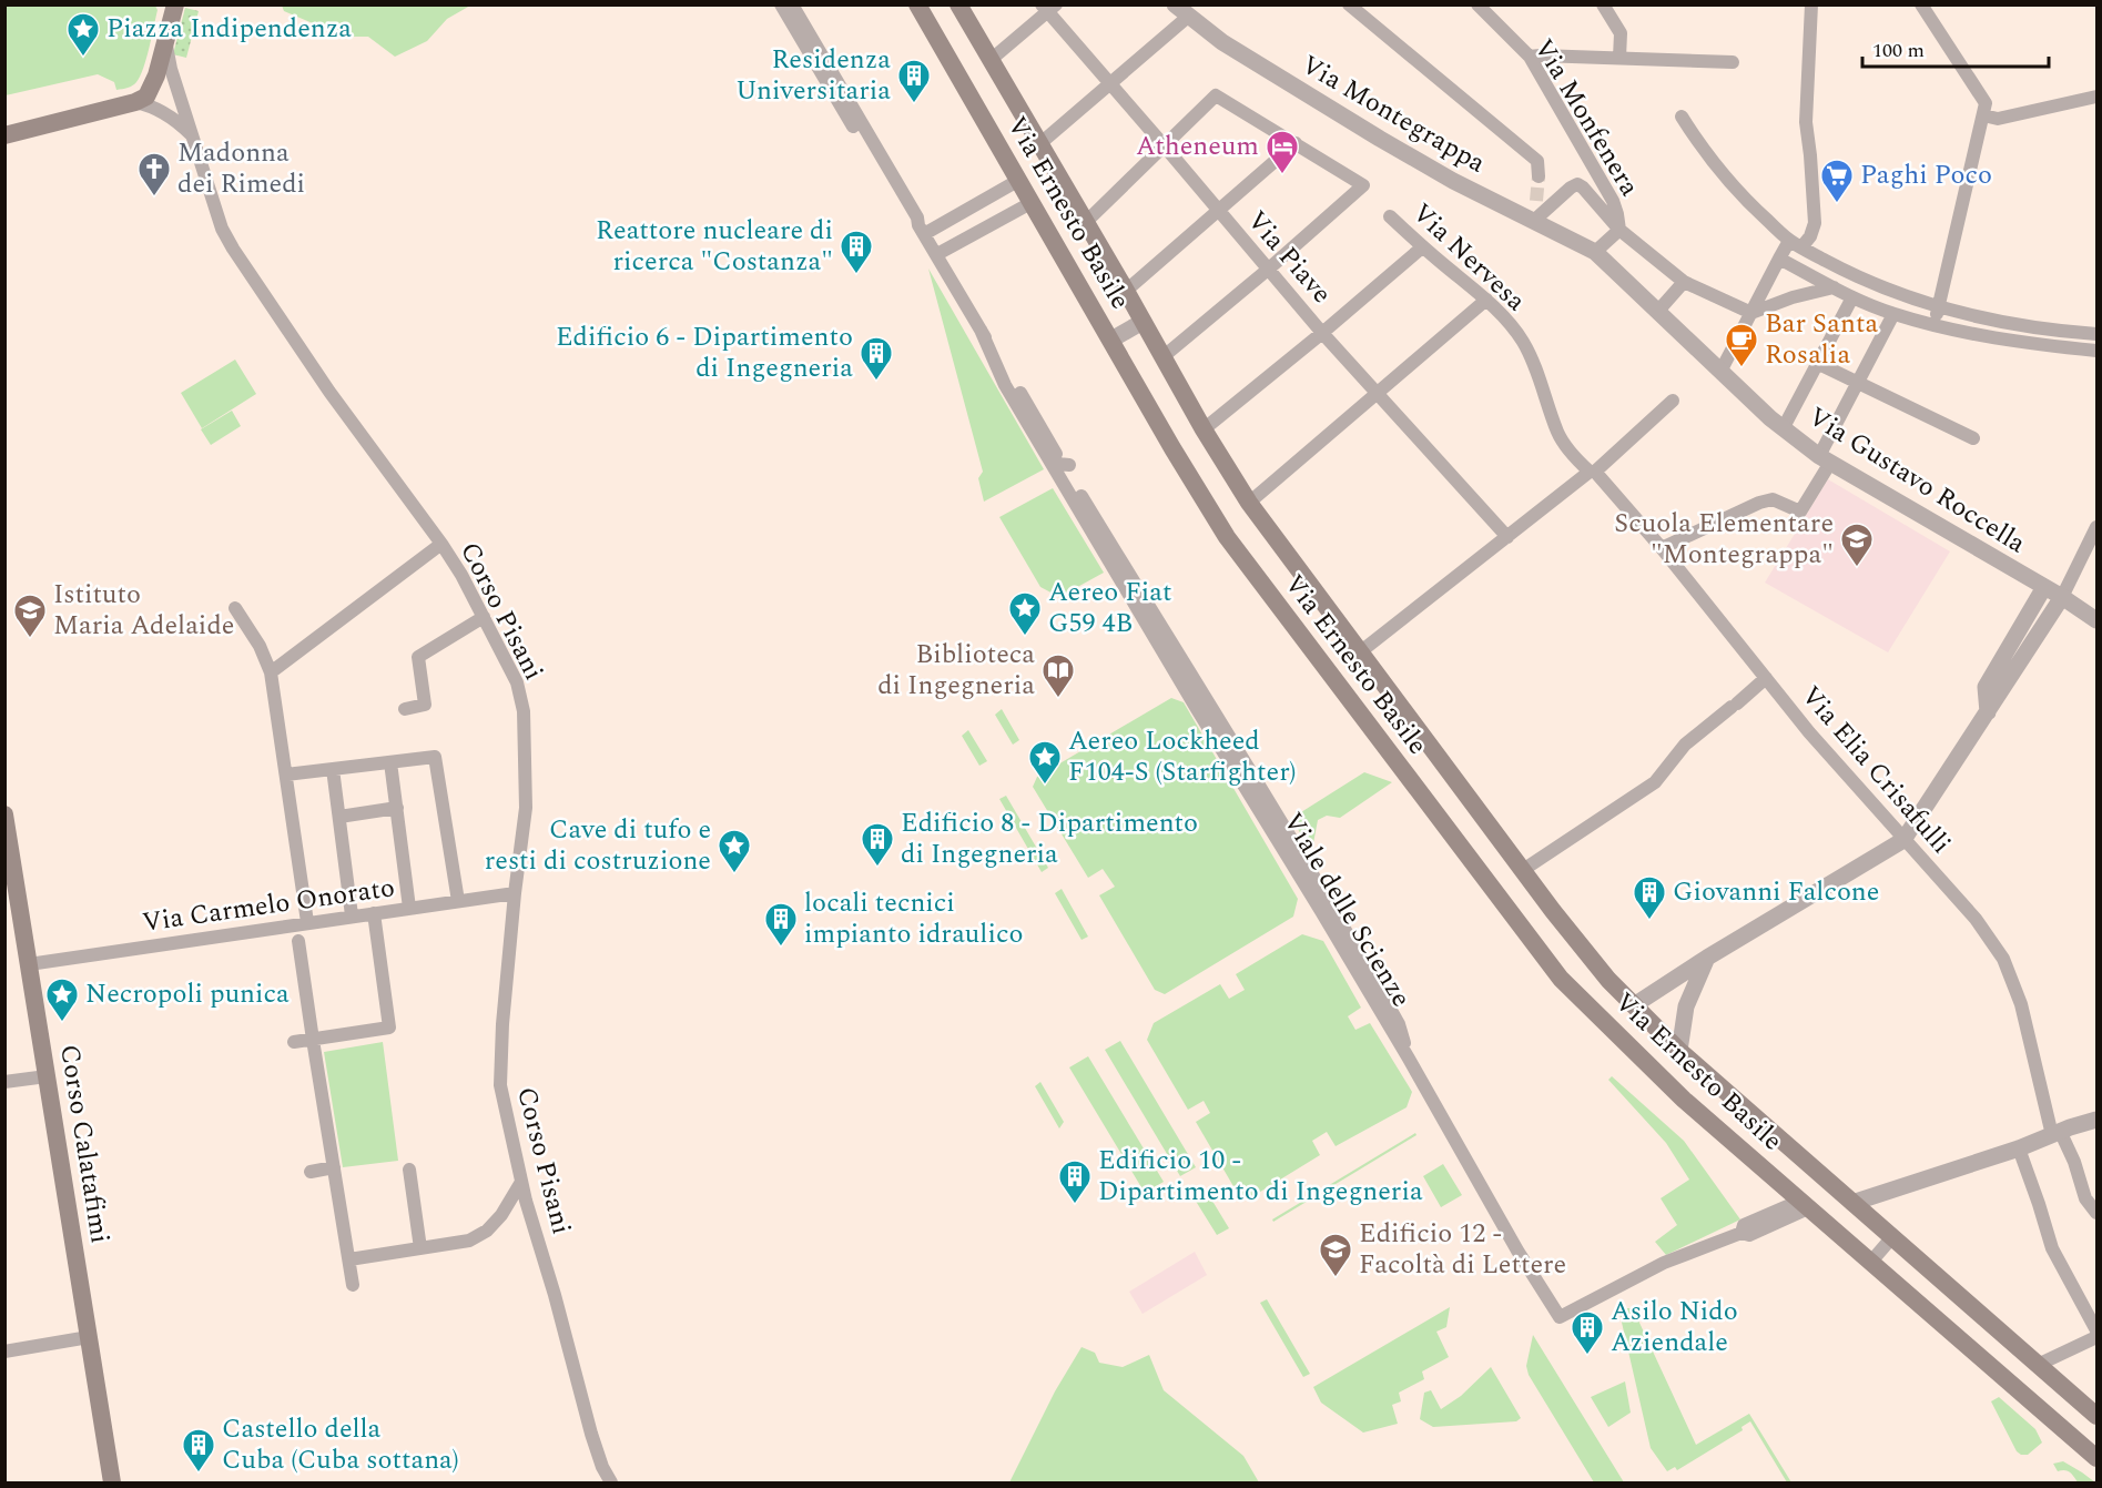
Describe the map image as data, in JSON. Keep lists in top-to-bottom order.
{
  "streets": {
    "main road": ["Via Ernesto Basile", "Corso Calatafimi"],
    "street": [
      "Via Montegrappa",
      "Via Monfenera",
      "Via Piave",
      "Via Nervesa",
      "Via Gustavo Roccella",
      "Corso Pisani",
      "Via Elia Crisafulli",
      "Via Carmelo Onorato",
      "Viale delle Scienze"
    ]
  },
  "crossings": [
    ["Via Montegrappa", "Via Gustavo Roccella"],
    ["Via Ernesto Basile", "Viale delle Scienze"],
    ["Via Nervesa", "Via Elia Crisafulli"],
    ["Corso Pisani", "Via Carmelo Onorato"],
    ["Via Carmelo Onorato", "Corso Calatafimi"]
  ],
  "places": {
    "place": [
      "Piazza Indipendenza",
      "Aereo Fiat G59 4B",
      "Aereo Lockheed F104-S (Starfighter)",
      "Cave di tufo e resti di costruzione",
      "Necropoli punica"
    ],
    "building": [
      "Residenza Universitaria",
      "Reattore nucleare di ricerca \"Costanza\"",
      "Edificio 6 - Dipartimento di Ingegneria",
      "Edificio 8 - Dipartimento di Ingegneria",
      "Giovanni Falcone",
      "locali tecnici impianto idraulico",
      "Edificio 10 - Dipartimento di Ingegneria",
      "Asilo Nido Aziendale",
      "Castello della Cuba (Cuba sottana)"
    ],
    "hotel": ["Atheneum"],
    "church": ["Madonna dei Rimedi"],
    "supermarket": ["Paghi Poco"],
    "cafe": ["Bar Santa Rosalia"],
    "school or university": ["Scuola Elementare \"Montegrappa\"", "Istituto Maria Adelaide", "Edificio 12 - Facoltà di Lettere"],
    "library": ["Biblioteca di Ingegneria"]
  },
  "scale_bar": "100 m"
}
